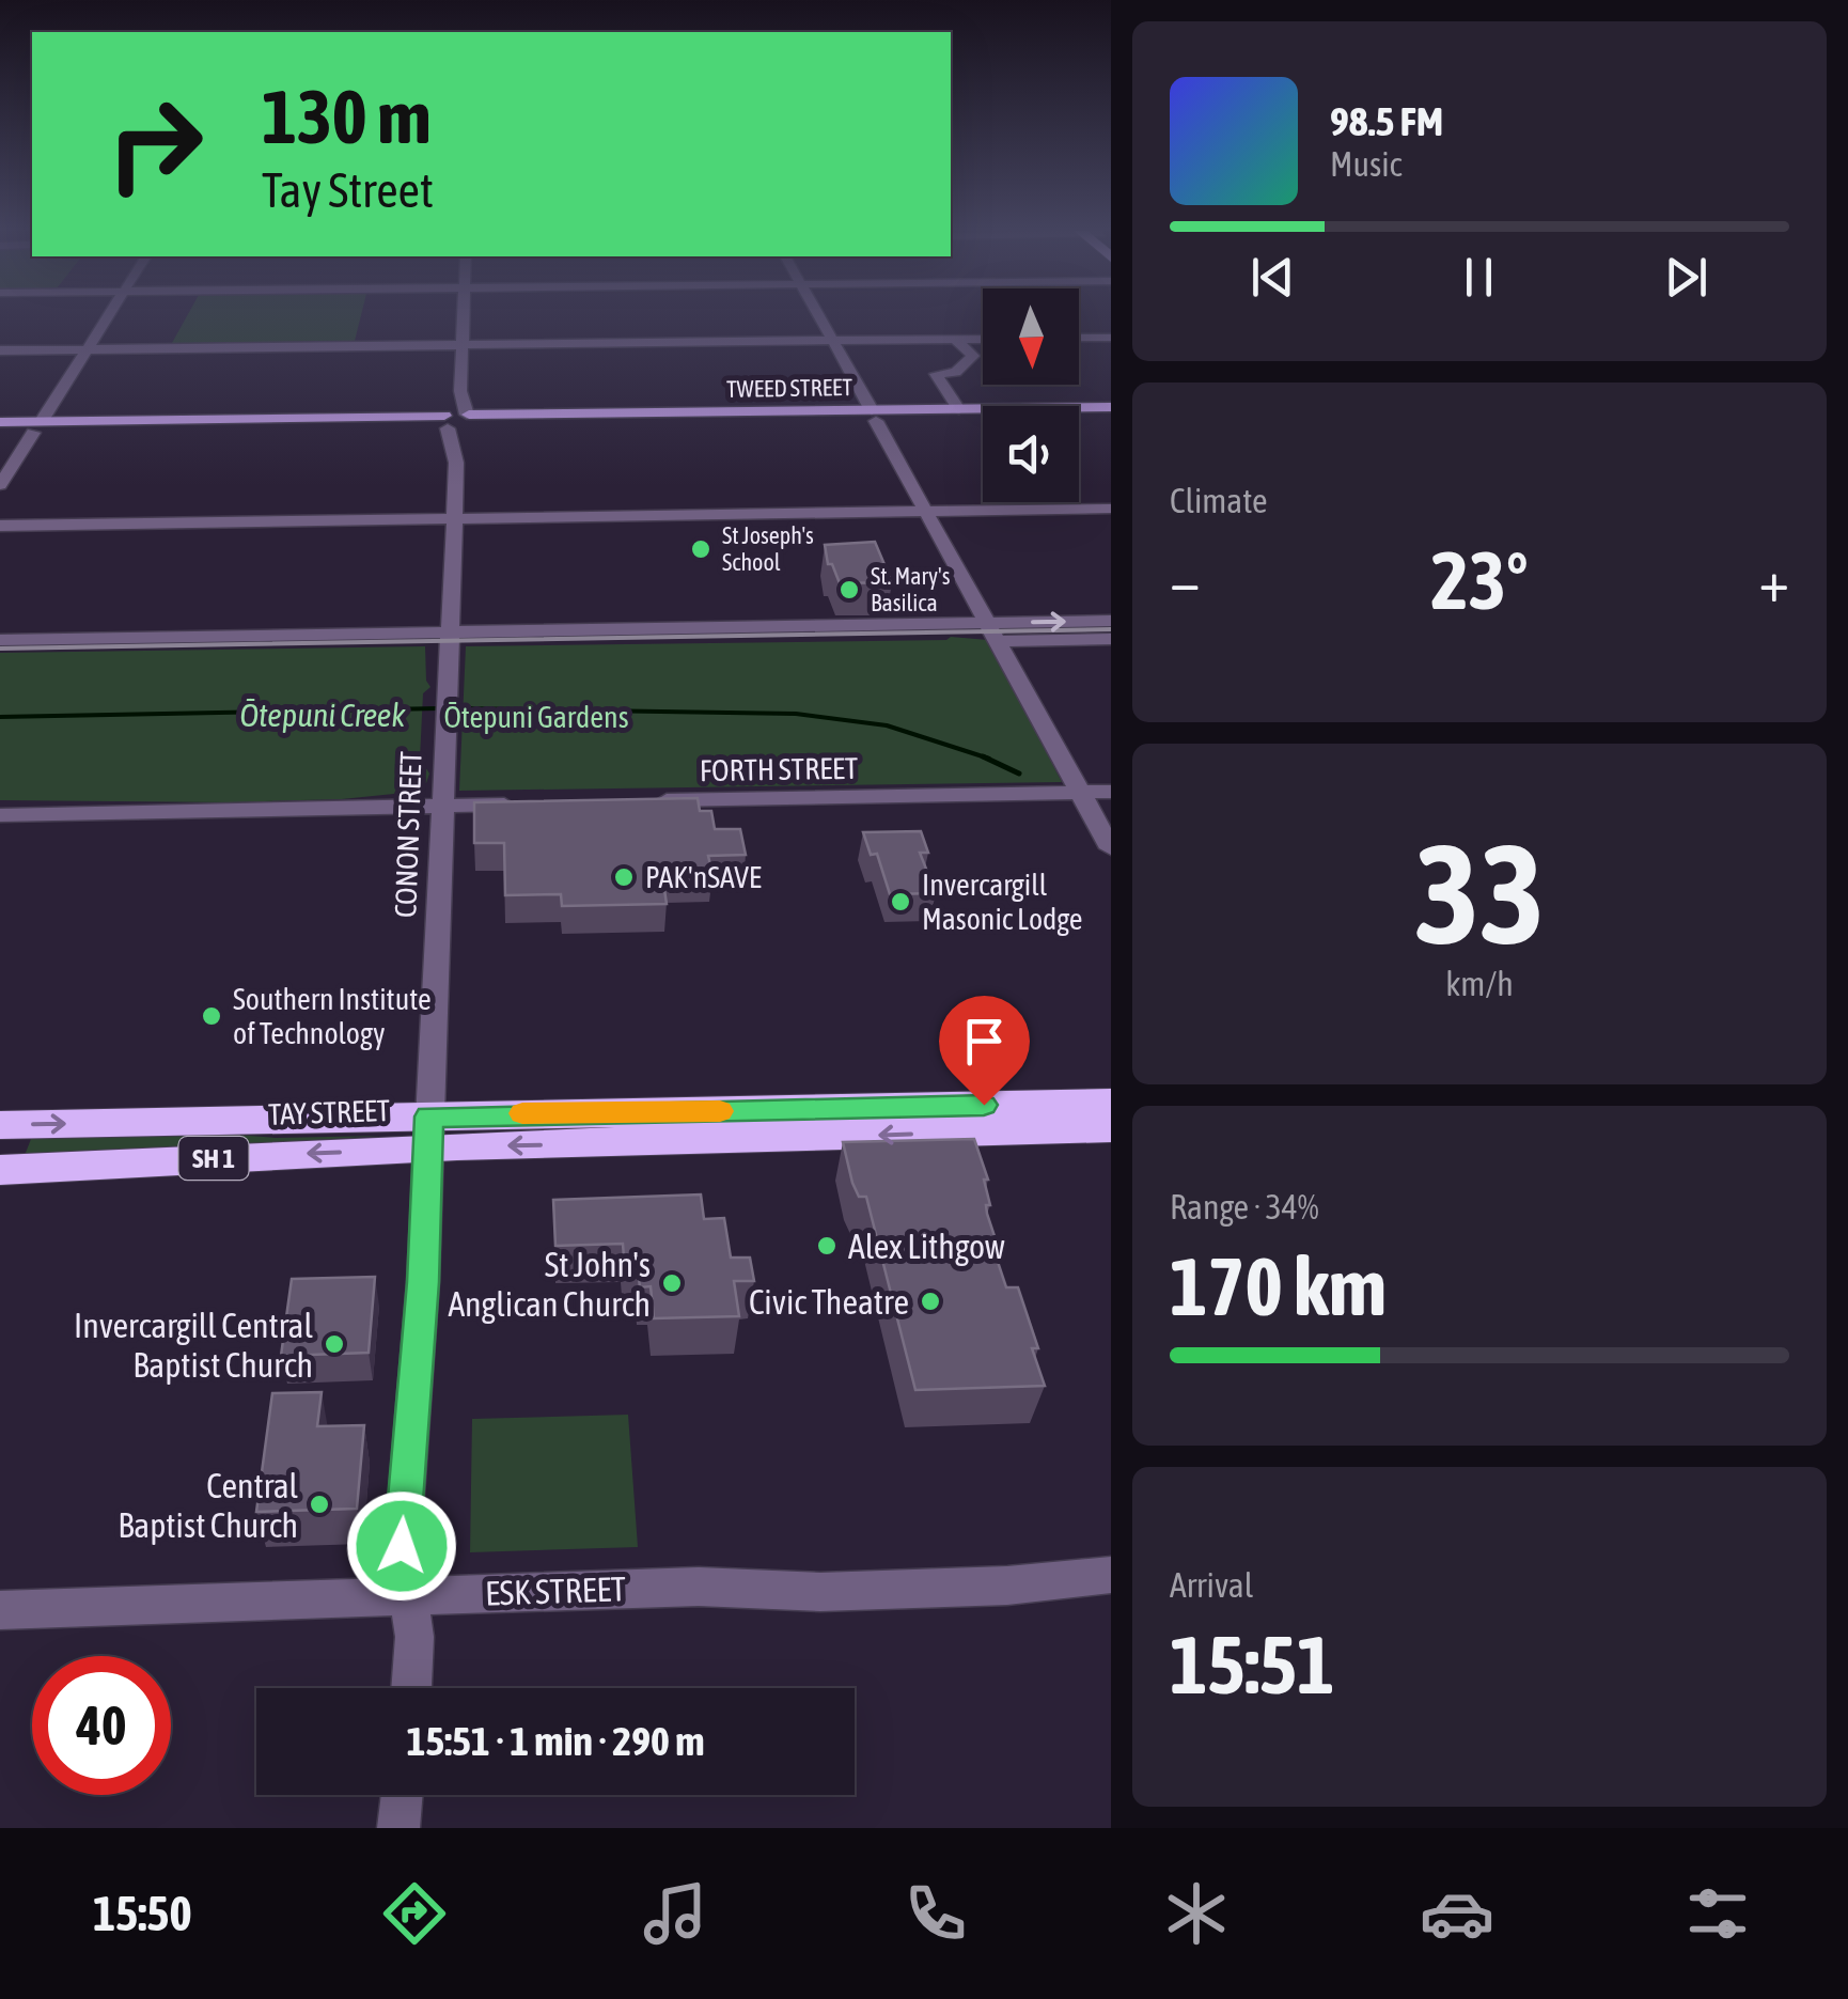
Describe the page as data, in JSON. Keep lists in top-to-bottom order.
{
  "streets": {
    "highway": ["TAY STREET", "SH 1"],
    "main road": ["TWEED STREET"],
    "street": ["FORTH STREET", "CONON STREET", "ESK STREET"]
  },
  "crossings": [
    ["TWEED STREET", "CONON STREET"],
    ["CONON STREET", "TAY STREET"],
    ["CONON STREET", "ESK STREET"]
  ],
  "water": ["Ōtepuni Creek"],
  "parks": ["Ōtepuni Gardens"],
  "places": [
    "St Joseph's School",
    "St. Mary's Basilica",
    "PAK'nSAVE",
    "Invercargill Masonic Lodge",
    "Southern Institute of Technology",
    "Alex Lithgow",
    "St John's Anglican Church",
    "Civic Theatre",
    "Invercargill Central Baptist Church",
    "Central Baptist Church"
  ],
  "north": "bottom",
  "page": {
    "turn": ["130 m", "Tay Street"],
    "song": ["98.5 FM", "Music"],
    "tile": [
      "Climate",
      ["33", "km/h"],
      ["Range · 34%", "170 km"],
      ["Arrival", "15:51"]
    ],
    "heat": ["−", "23°", "+"],
    "limit": "40",
    "trip": "15:51 · 1 min · 290 m",
    "tabs": "15:50"
  }
}
